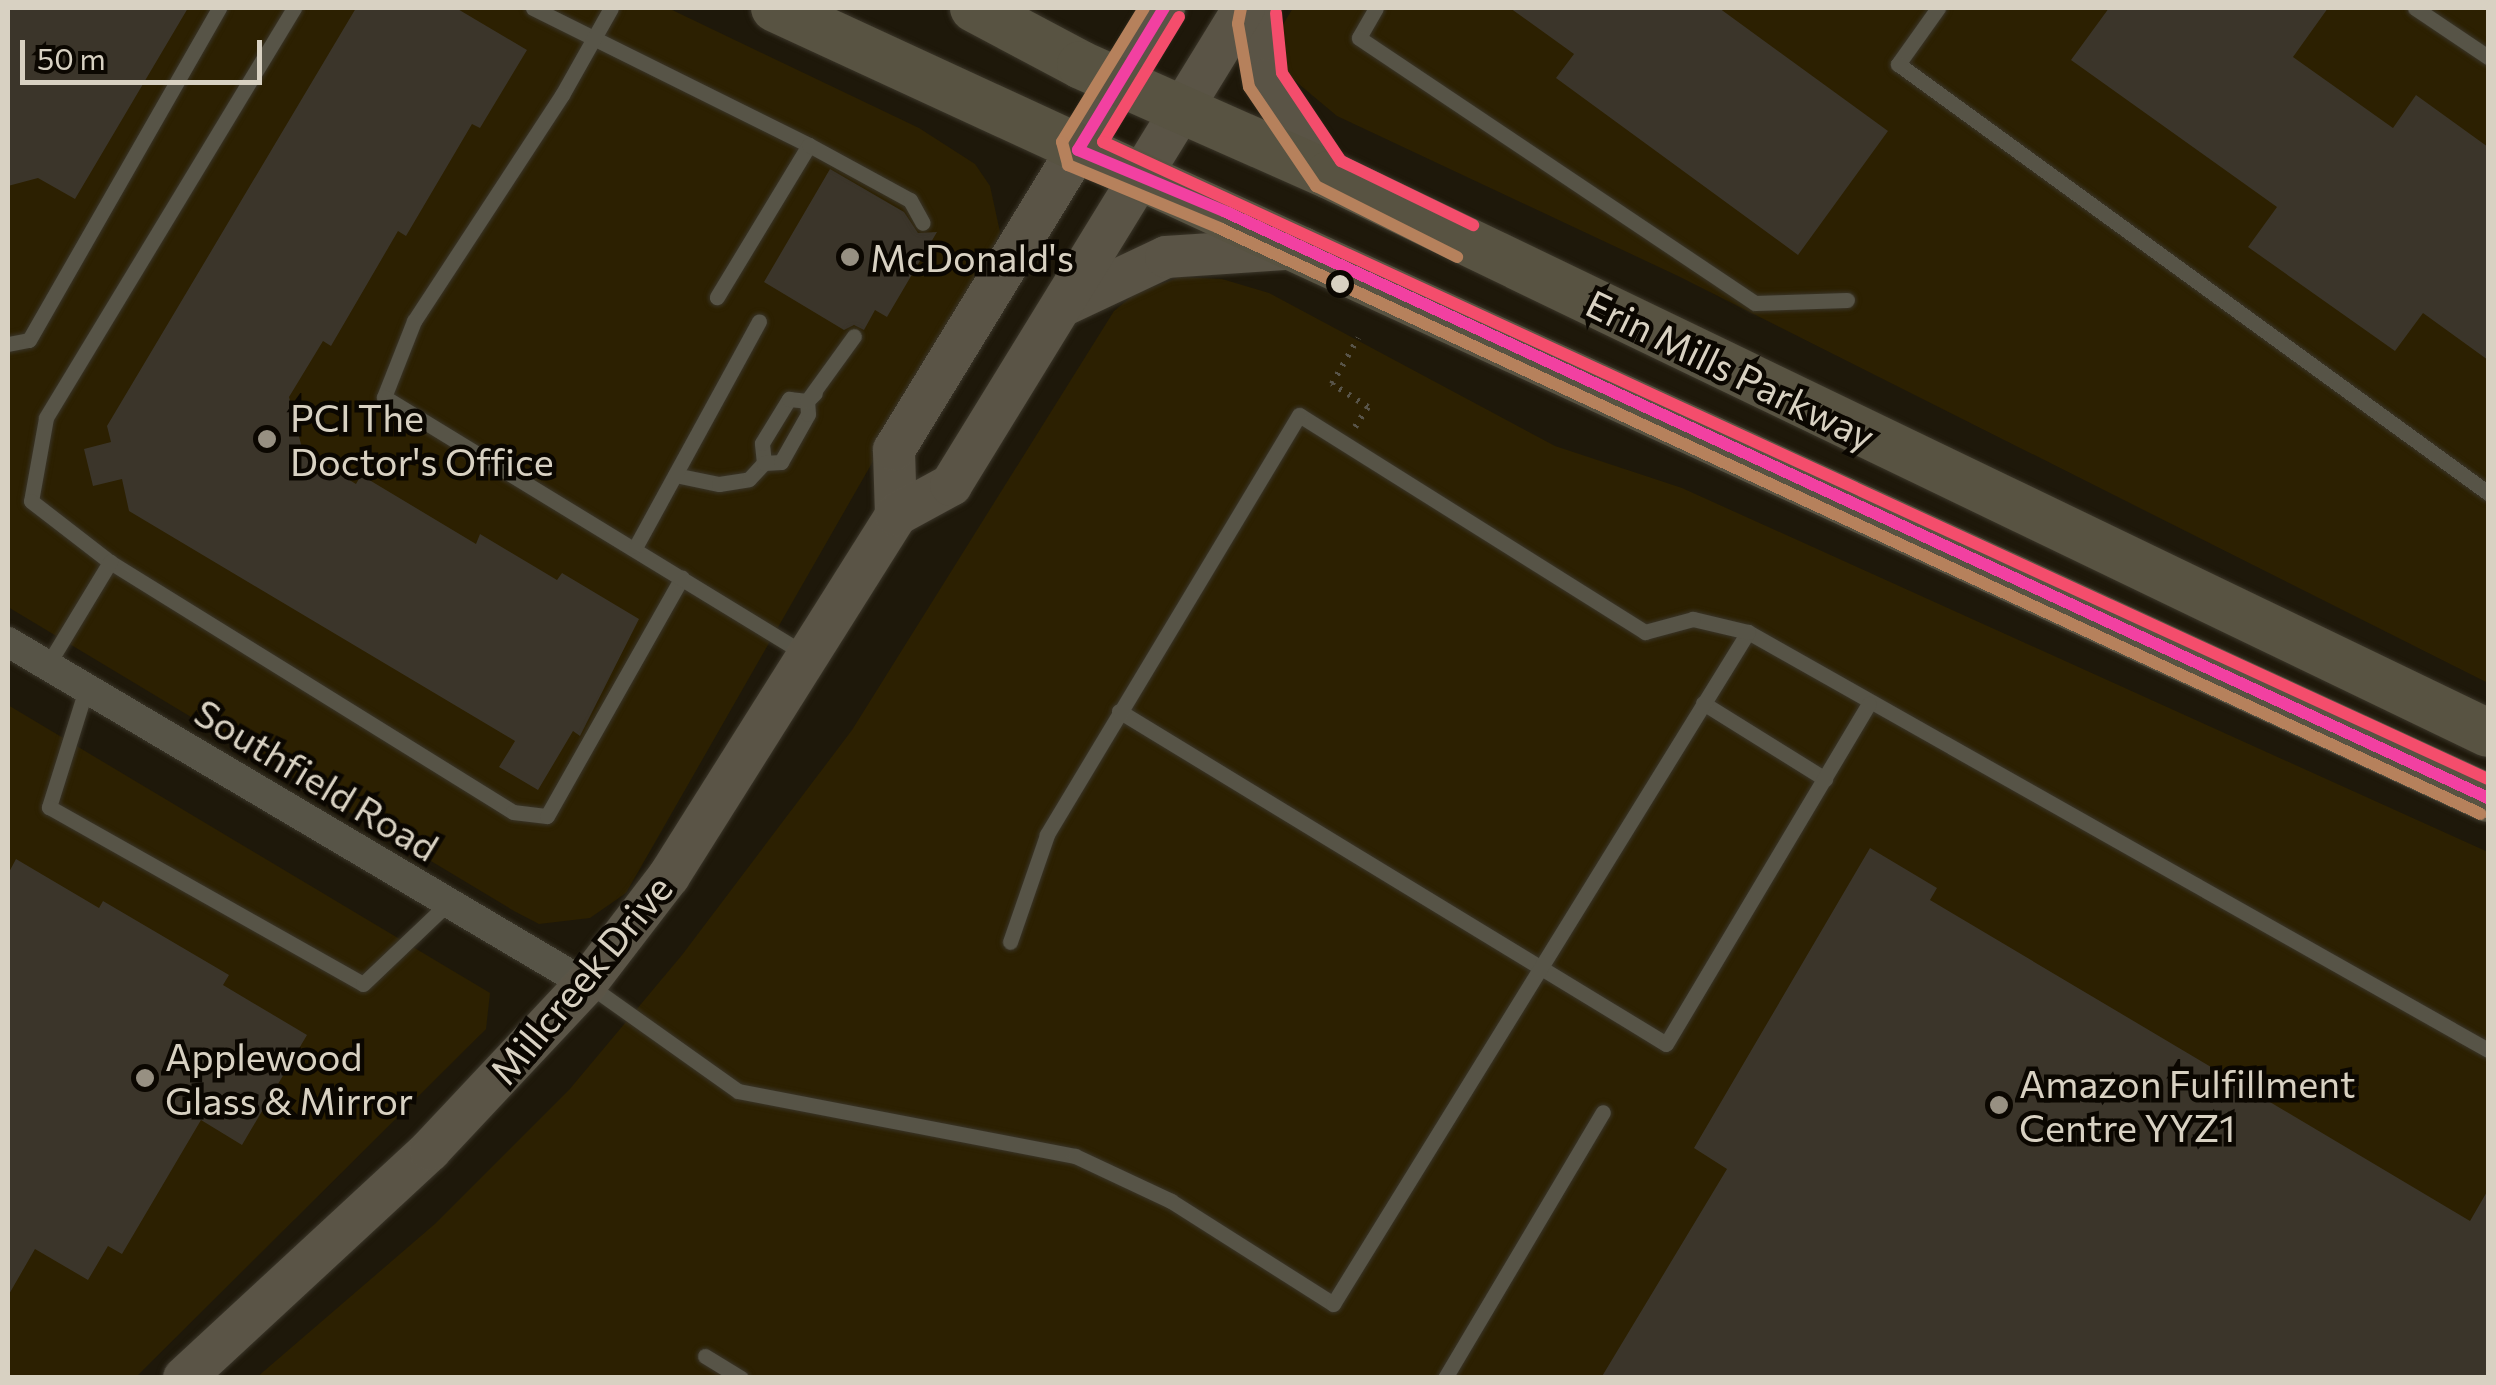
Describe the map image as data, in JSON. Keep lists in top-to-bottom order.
{
  "streets": {
    "main road": ["Erin Mills Parkway"],
    "street": ["Southfield Road", "Millcreek Drive"]
  },
  "crossings": [
    ["Southfield Road", "Millcreek Drive"]
  ],
  "places": [
    "McDonald's",
    "PCI The Doctor's Office",
    "Applewood Glass & Mirror",
    "Amazon Fulfillment Centre YYZ1"
  ],
  "scale_bar": "50 m"
}
